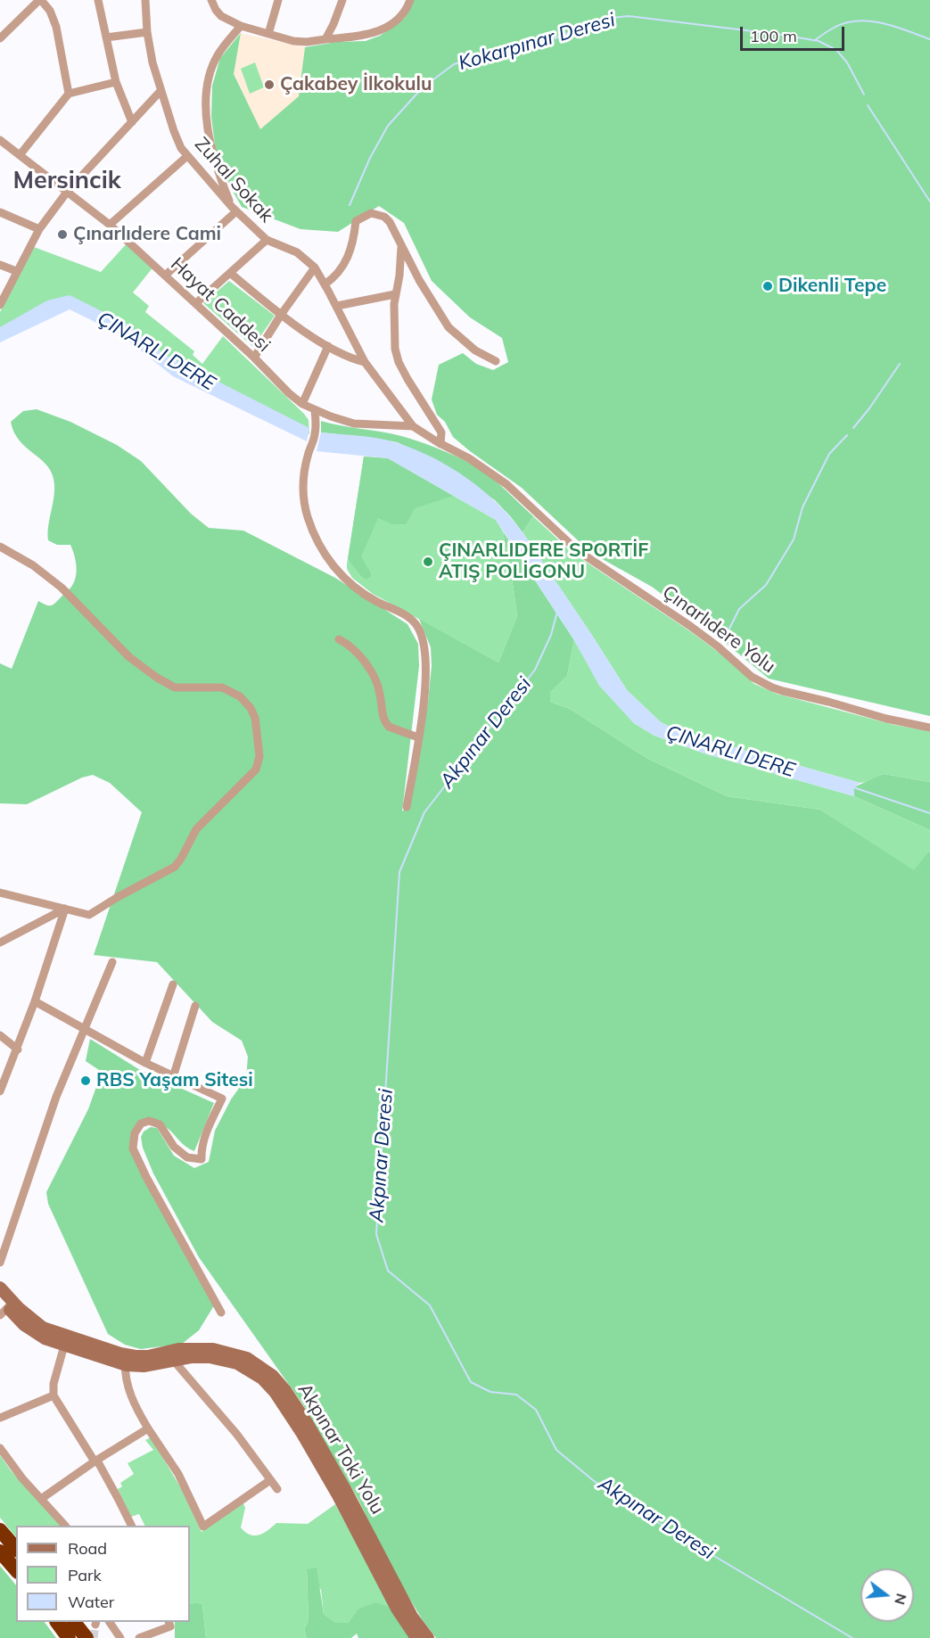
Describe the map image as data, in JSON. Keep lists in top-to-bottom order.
{
  "streets": {
    "main road": ["Akpınar Toki Yolu"],
    "street": ["Zuhal Sokak", "Hayat Caddesi", "Çınarlıdere Yolu"]
  },
  "crossings": [
    ["Zuhal Sokak", "Hayat Caddesi"],
    ["Zuhal Sokak", "Çınarlıdere Yolu"],
    ["Hayat Caddesi", "Çınarlıdere Yolu"]
  ],
  "districts": ["Mersincik"],
  "water": ["Kokarpınar Deresi", "ÇINARLI DERE", "Akpınar Deresi"],
  "places": [
    "Çakabey İlkokulu",
    "Çınarlıdere Cami",
    "Dikenli Tepe",
    "ÇINARLIDERE SPORTİF ATIŞ POLİGONU",
    "RBS Yaşam Sitesi"
  ],
  "legend": ["Road", "Park", "Water"],
  "scale_bar": "100 m",
  "north": "right"
}
